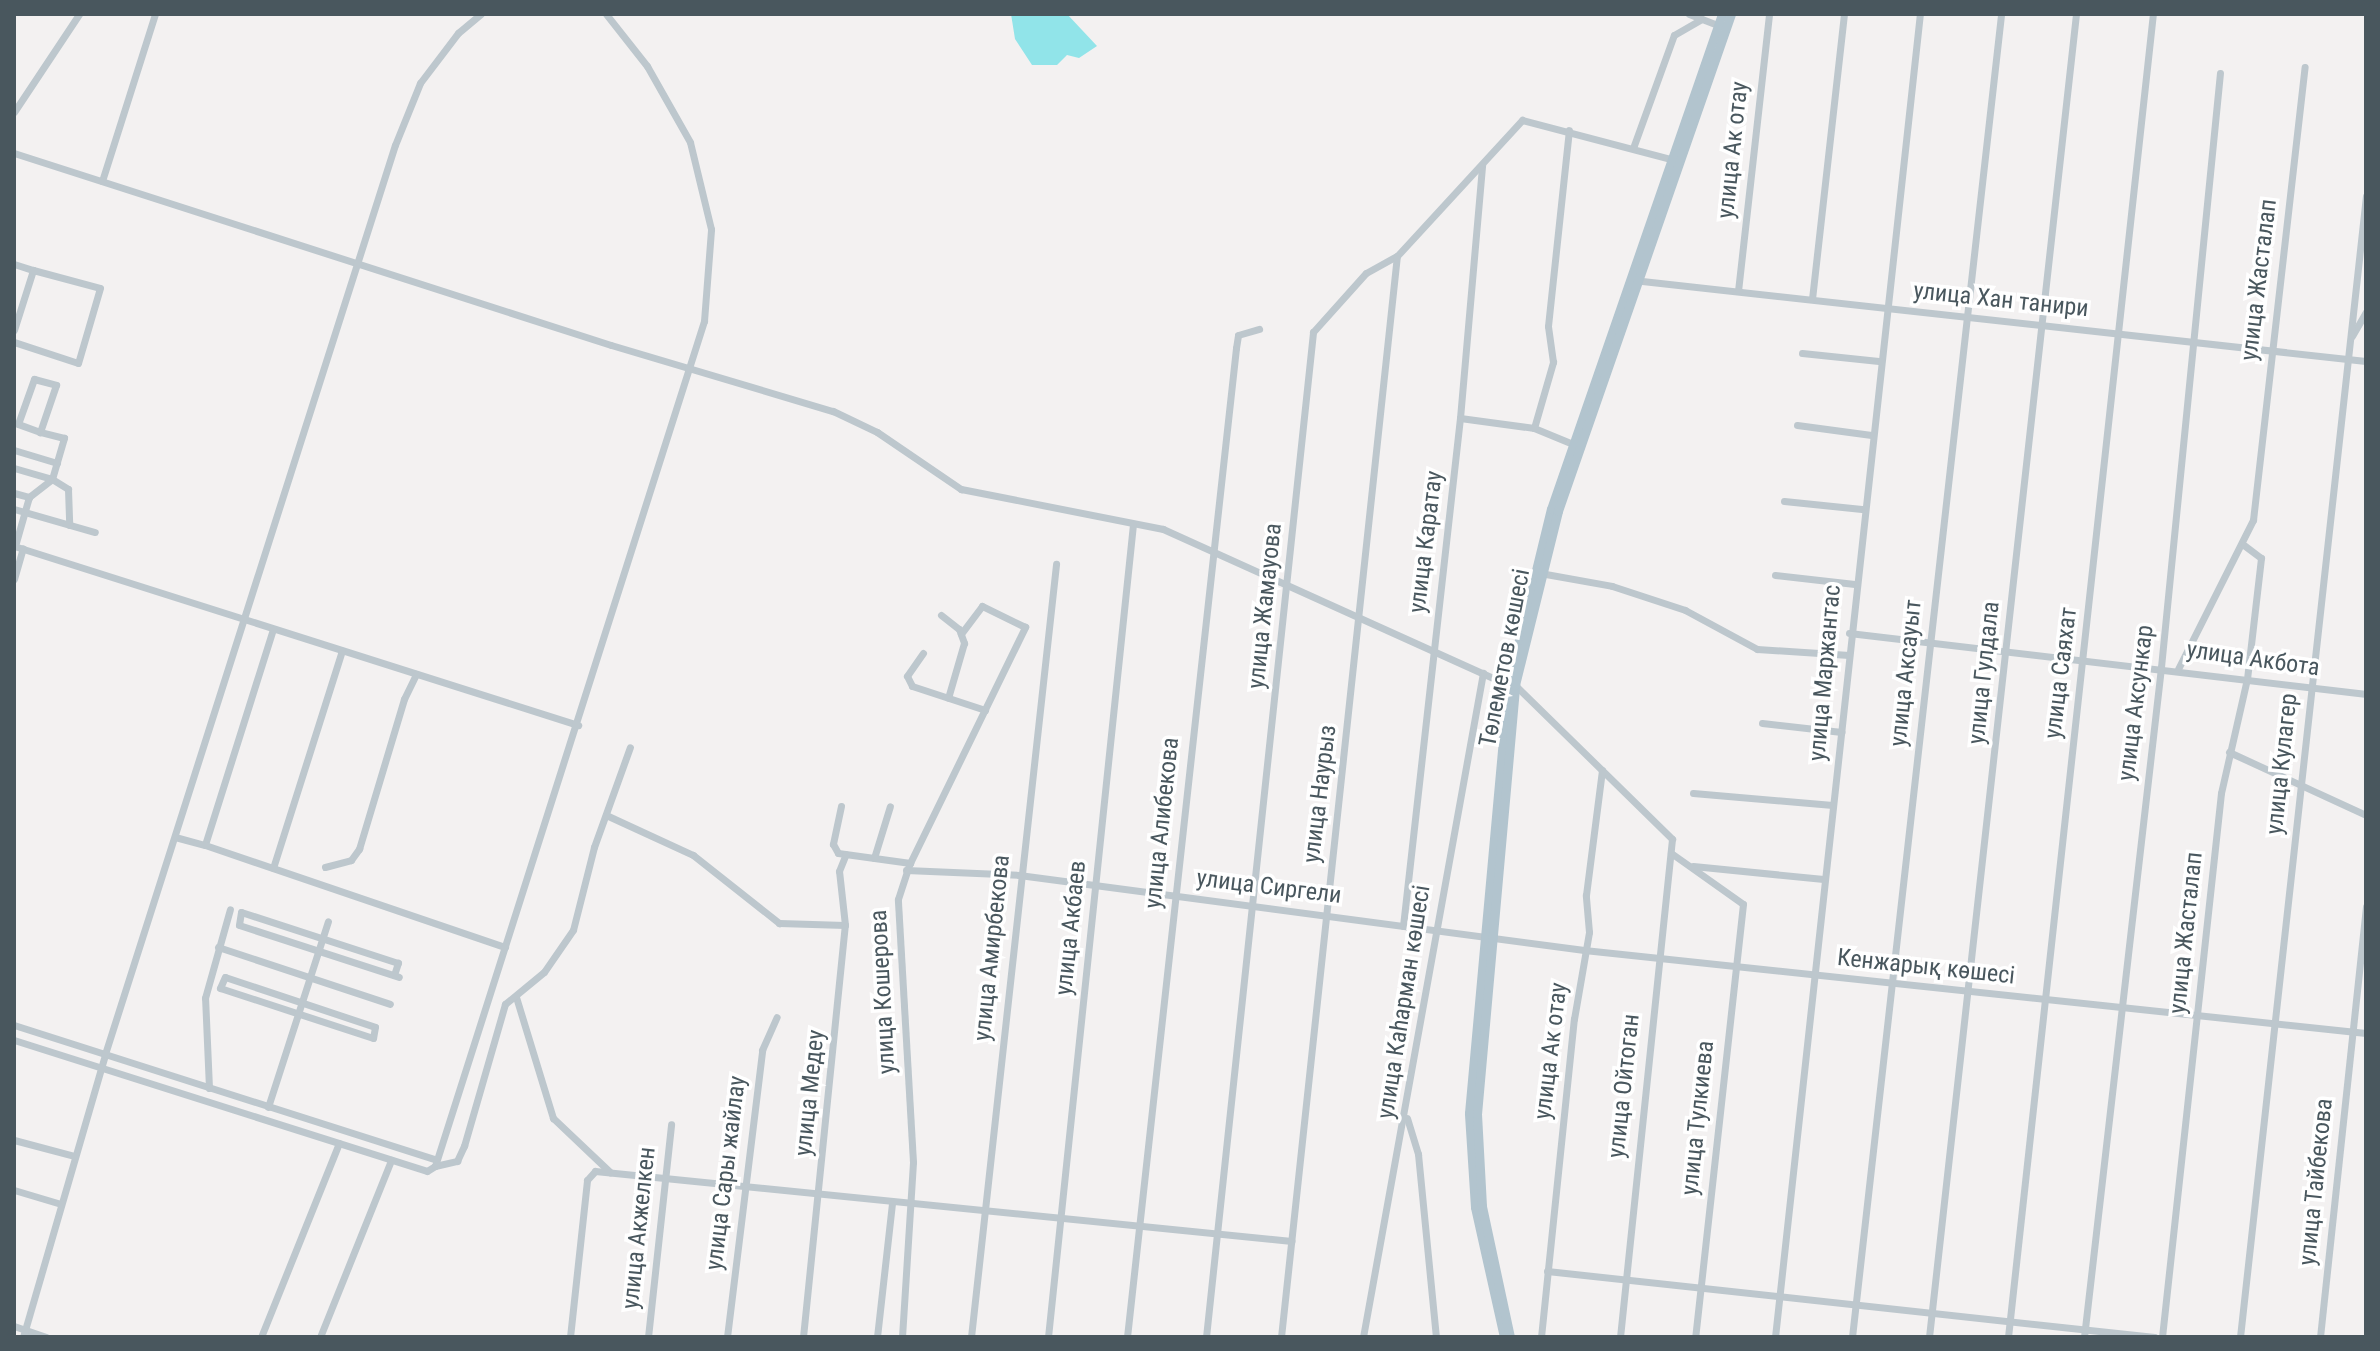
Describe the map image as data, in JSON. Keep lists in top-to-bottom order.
{
  "streets": {
    "main road": ["Төлеметов көшесі"],
    "street": [
      "улица Ак отау",
      "улица Жасталап",
      "улица Хан танири",
      "улица Каратау",
      "улица Жамауова",
      "улица Акбота",
      "улица Маржантас",
      "улица Аксауыт",
      "улица Гулдала",
      "улица Саяхат",
      "улица Аксункар",
      "улица Кулагер",
      "улица Наурыз",
      "улица Алибекова",
      "улица Сиргели",
      "улица Акбаев",
      "улица Амирбекова",
      "Кенжарық көшесі",
      "улица Кошерова",
      "улица Каһарман көшесі",
      "улица Ойтоган",
      "улица Медеу",
      "улица Тулкиева",
      "улица Сары жайлау",
      "улица Тайбекова",
      "улица Акжелкен"
    ]
  },
  "crossings": [
    ["улица Ак отау", "улица Хан танири"],
    ["улица Ак отау", "Кенжарық көшесі"],
    ["улица Ак отау", "улица Ойтоган"],
    ["улица Жасталап", "улица Хан танири"],
    ["улица Жасталап", "улица Акбота"],
    ["улица Жасталап", "Кенжарық көшесі"],
    ["улица Хан танири", "Төлеметов көшесі"],
    ["улица Хан танири", "улица Маржантас"],
    ["улица Хан танири", "улица Аксауыт"],
    ["улица Хан танири", "улица Гулдала"],
    ["улица Хан танири", "улица Саяхат"],
    ["улица Хан танири", "улица Аксункар"],
    ["улица Хан танири", "улица Кулагер"],
    ["улица Каратау", "улица Жамауова"],
    ["улица Каратау", "улица Сиргели"],
    ["улица Жамауова", "Төлеметов көшесі"],
    ["улица Жамауова", "улица Наурыз"],
    ["улица Жамауова", "улица Сиргели"],
    ["Төлеметов көшесі", "улица Сиргели"],
    ["Төлеметов көшесі", "Кенжарық көшесі"],
    ["улица Акбота", "улица Маржантас"],
    ["улица Акбота", "улица Аксауыт"],
    ["улица Акбота", "улица Гулдала"],
    ["улица Акбота", "улица Саяхат"],
    ["улица Акбота", "улица Аксункар"],
    ["улица Акбота", "улица Кулагер"],
    ["улица Маржантас", "Кенжарық көшесі"],
    ["улица Аксауыт", "Кенжарық көшесі"],
    ["улица Гулдала", "Кенжарық көшесі"],
    ["улица Саяхат", "Кенжарық көшесі"],
    ["улица Аксункар", "Кенжарық көшесі"],
    ["улица Кулагер", "Кенжарық көшесі"],
    ["улица Наурыз", "улица Сиргели"],
    ["улица Алибекова", "улица Сиргели"],
    ["улица Сиргели", "улица Акбаев"],
    ["улица Сиргели", "улица Амирбекова"],
    ["улица Сиргели", "Кенжарық көшесі"],
    ["улица Сиргели", "улица Кошерова"],
    ["улица Сиргели", "улица Каһарман көшесі"],
    ["улица Сиргели", "улица Медеу"],
    ["Кенжарық көшесі", "улица Ойтоган"],
    ["Кенжарық көшесі", "улица Тулкиева"],
    ["Кенжарық көшесі", "улица Тайбекова"]
  ]
}
